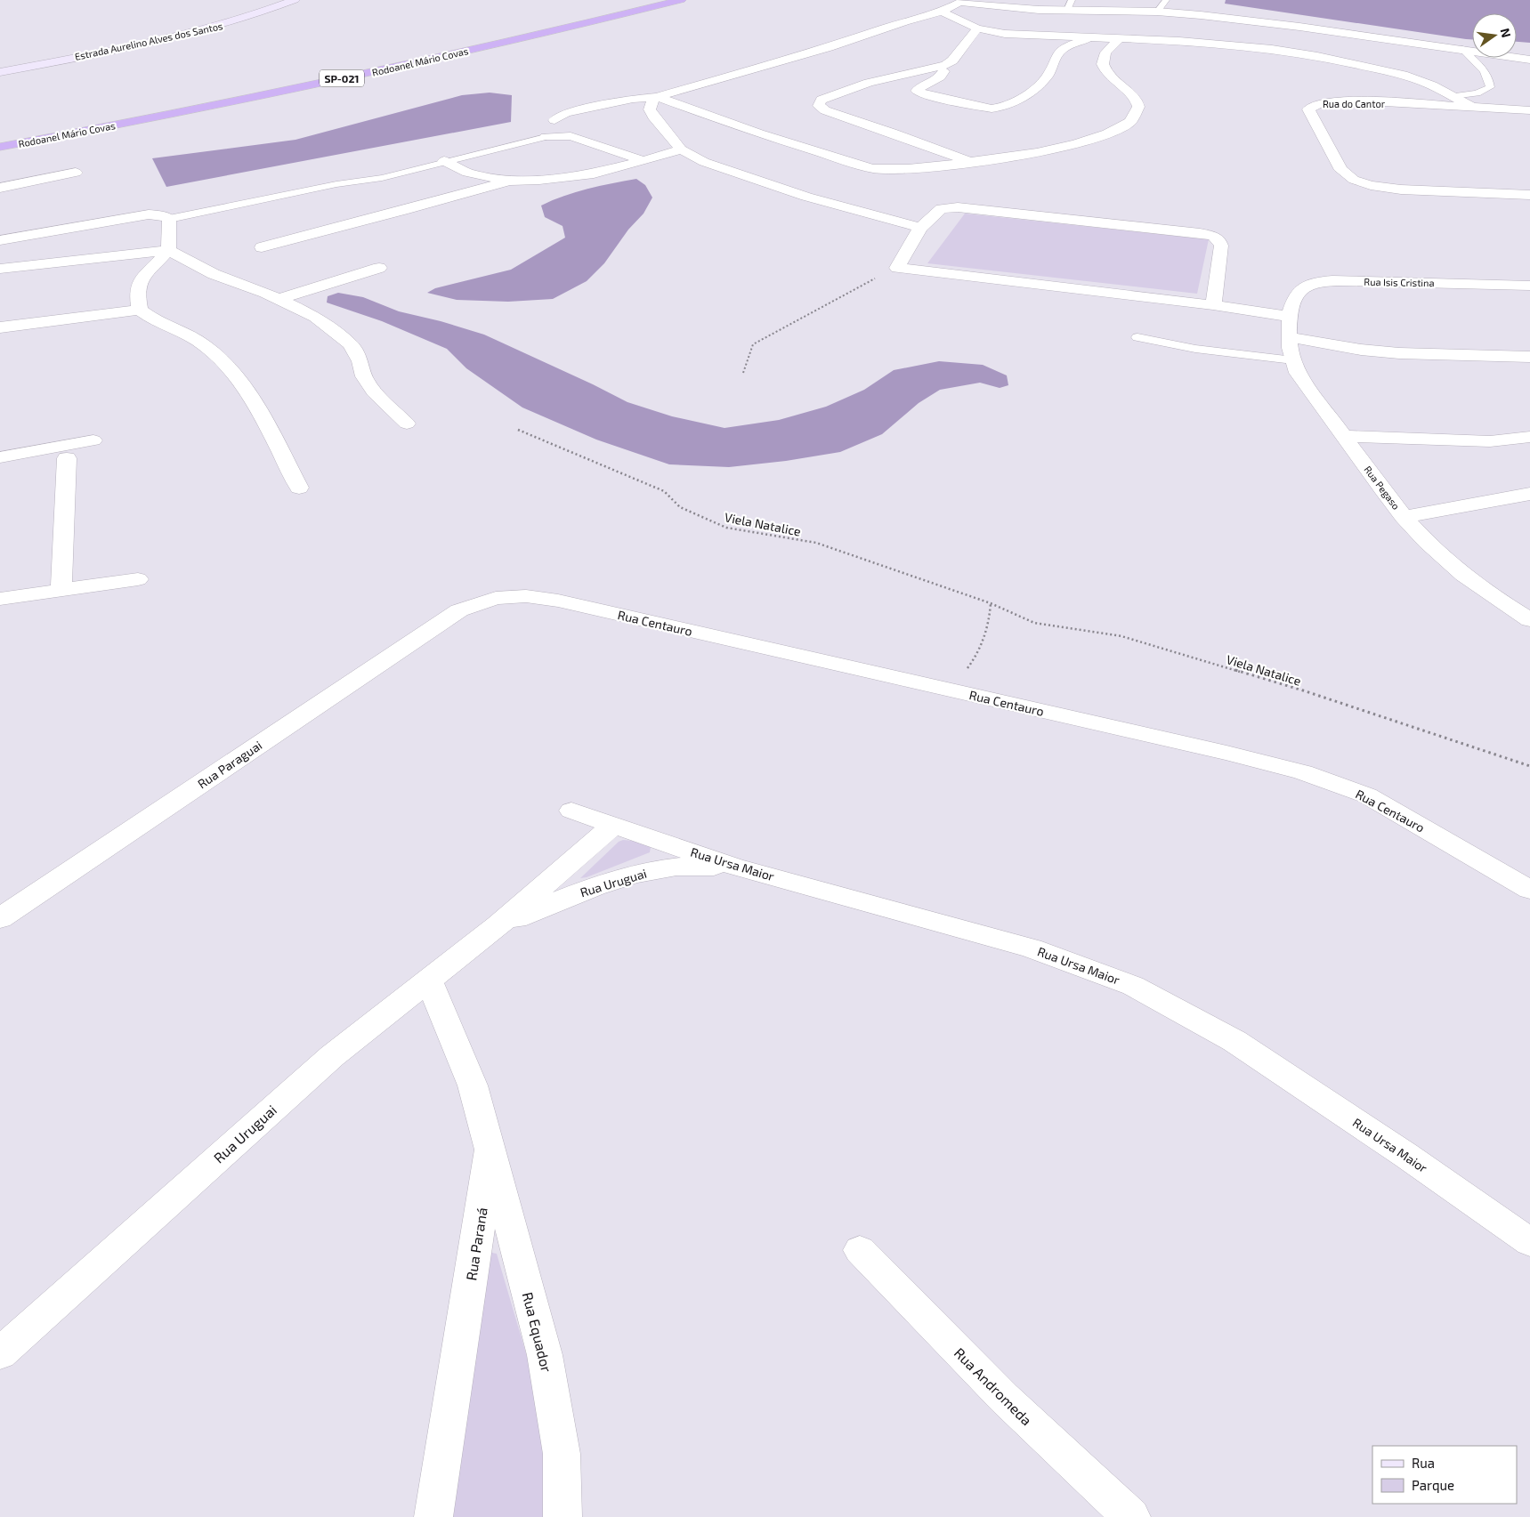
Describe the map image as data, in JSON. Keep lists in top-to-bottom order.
{
  "streets": {
    "highway": ["Rodoanel Mário Covas", "SP-021"],
    "main road": ["Estrada Aurelino Alves dos Santos"],
    "street": [
      "Rua do Cantor",
      "Rua Isis Cristina",
      "Rua Pegaso",
      "Rua Centauro",
      "Rua Paraguai",
      "Rua Ursa Maior",
      "Rua Uruguai",
      "Rua Paraná",
      "Rua Equador",
      "Rua Andromeda"
    ],
    "path": ["Viela Natalice"]
  },
  "crossings": [
    ["Rua Isis Cristina", "Rua Pegaso"],
    ["Rua Centauro", "Rua Paraguai"],
    ["Rua Ursa Maior", "Rua Uruguai"],
    ["Rua Uruguai", "Rua Paraná"],
    ["Rua Paraná", "Rua Equador"]
  ],
  "legend": ["Rua", "Parque"],
  "north": "right"
}
